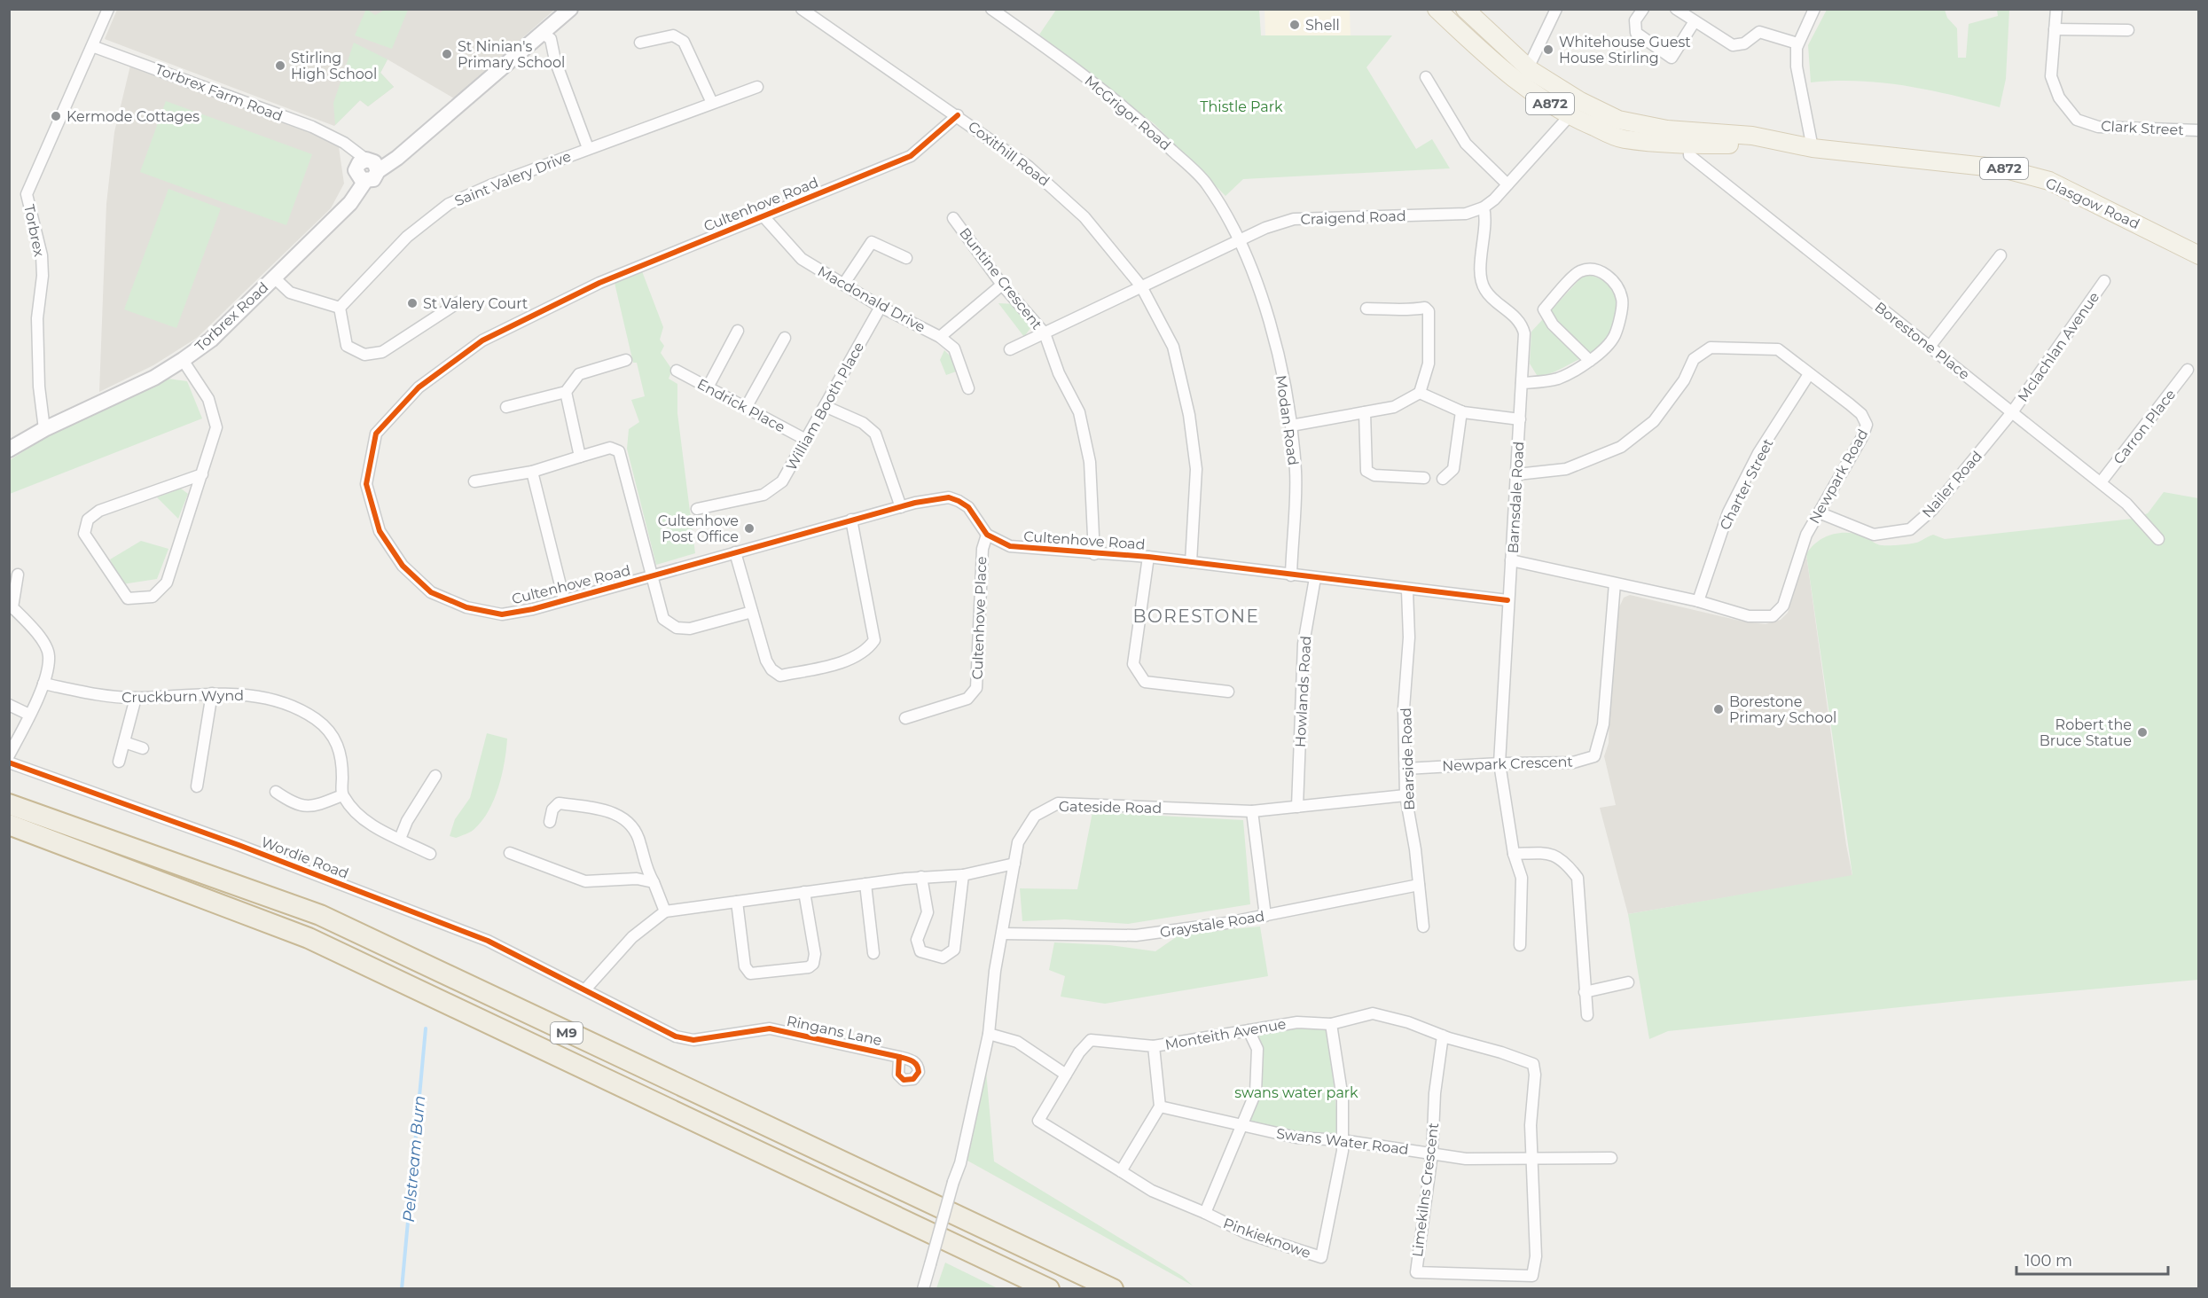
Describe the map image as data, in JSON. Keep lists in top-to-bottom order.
{
  "streets": {
    "highway": ["M9"],
    "main road": ["A872", "Glasgow Road"],
    "street": [
      "Torbrex Farm Road",
      "McGrigor Road",
      "Clark Street",
      "Coxithill Road",
      "Saint Valery Drive",
      "Cultenhove Road",
      "Craigend Road",
      "Torbrex",
      "Buntine Crescent",
      "Macdonald Drive",
      "Torbrex Road",
      "Borestone Place",
      "Mclachlan Avenue",
      "Endrick Place",
      "William Booth Place",
      "Modan Road",
      "Carron Place",
      "Newpark Road",
      "Charter Street",
      "Nailer Road",
      "Barnsdale Road",
      "Cultenhove Place",
      "Howlands Road",
      "Cruckburn Wynd",
      "Bearside Road",
      "Newpark Crescent",
      "Gateside Road",
      "Wordie Road",
      "Graystale Road",
      "Ringans Lane",
      "Monteith Avenue",
      "Swans Water Road",
      "Limekilns Crescent",
      "Pinkieknowe"
    ]
  },
  "crossings": [
    ["Torbrex Farm Road", "Torbrex"],
    ["Torbrex Farm Road", "Torbrex Road"],
    ["McGrigor Road", "Craigend Road"],
    ["McGrigor Road", "Modan Road"],
    ["Coxithill Road", "Cultenhove Road"],
    ["Coxithill Road", "Craigend Road"],
    ["Glasgow Road", "Borestone Place"],
    ["Cultenhove Road", "Buntine Crescent"],
    ["Cultenhove Road", "Macdonald Drive"],
    ["Cultenhove Road", "Modan Road"],
    ["Cultenhove Road", "Barnsdale Road"],
    ["Cultenhove Road", "Cultenhove Place"],
    ["Cultenhove Road", "Howlands Road"],
    ["Cultenhove Road", "Bearside Road"],
    ["Craigend Road", "Buntine Crescent"],
    ["Craigend Road", "Modan Road"],
    ["Craigend Road", "Barnsdale Road"],
    ["Torbrex", "Torbrex Road"],
    ["Macdonald Drive", "William Booth Place"],
    ["Borestone Place", "Mclachlan Avenue"],
    ["Borestone Place", "Carron Place"],
    ["Borestone Place", "Nailer Road"],
    ["Mclachlan Avenue", "Nailer Road"],
    ["Endrick Place", "William Booth Place"],
    ["Newpark Road", "Charter Street"],
    ["Newpark Road", "Nailer Road"],
    ["Newpark Road", "Barnsdale Road"],
    ["Newpark Road", "Newpark Crescent"],
    ["Barnsdale Road", "Newpark Crescent"],
    ["Howlands Road", "Gateside Road"],
    ["Bearside Road", "Newpark Crescent"],
    ["Bearside Road", "Gateside Road"],
    ["Bearside Road", "Graystale Road"],
    ["Gateside Road", "Graystale Road"],
    ["Wordie Road", "Ringans Lane"],
    ["Monteith Avenue", "Limekilns Crescent"],
    ["Monteith Avenue", "Pinkieknowe"],
    ["Swans Water Road", "Limekilns Crescent"],
    ["Swans Water Road", "Pinkieknowe"]
  ],
  "districts": ["BORESTONE"],
  "water": ["Pelstream Burn"],
  "parks": ["Thistle Park", "swans water park"],
  "places": [
    "Shell",
    "Whitehouse Guest House Stirling",
    "St Ninian's Primary School",
    "Stirling High School",
    "Kermode Cottages",
    "St Valery Court",
    "Cultenhove Post Office",
    "Borestone Primary School",
    "Robert the Bruce Statue"
  ],
  "scale_bar": "100 m"
}
